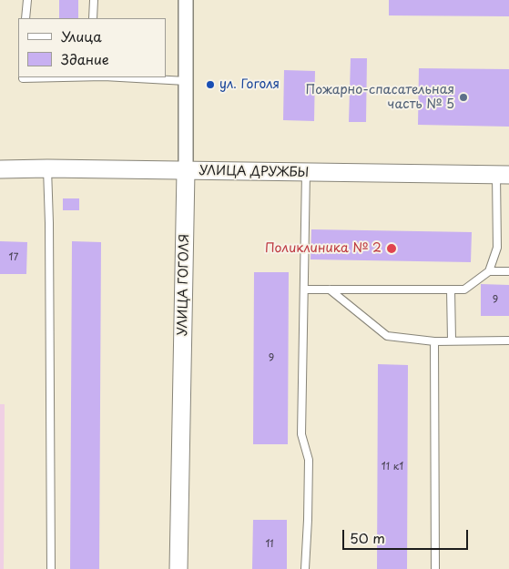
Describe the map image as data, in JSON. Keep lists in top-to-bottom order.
{
  "streets": {
    "street": ["УЛИЦА ДРУЖБЫ", "УЛИЦА ГОГОЛЯ"]
  },
  "crossings": [
    ["УЛИЦА ДРУЖБЫ", "УЛИЦА ГОГОЛЯ"]
  ],
  "places": ["ул. Гоголя", "Пожарно-спасательная часть № 5", "Поликлиника № 2"],
  "house_numbers": [
    "17",
    "9",
    "9",
    "11 к1",
    "11"
  ],
  "legend": ["Улица", "Здание"],
  "scale_bar": "50 m"
}
